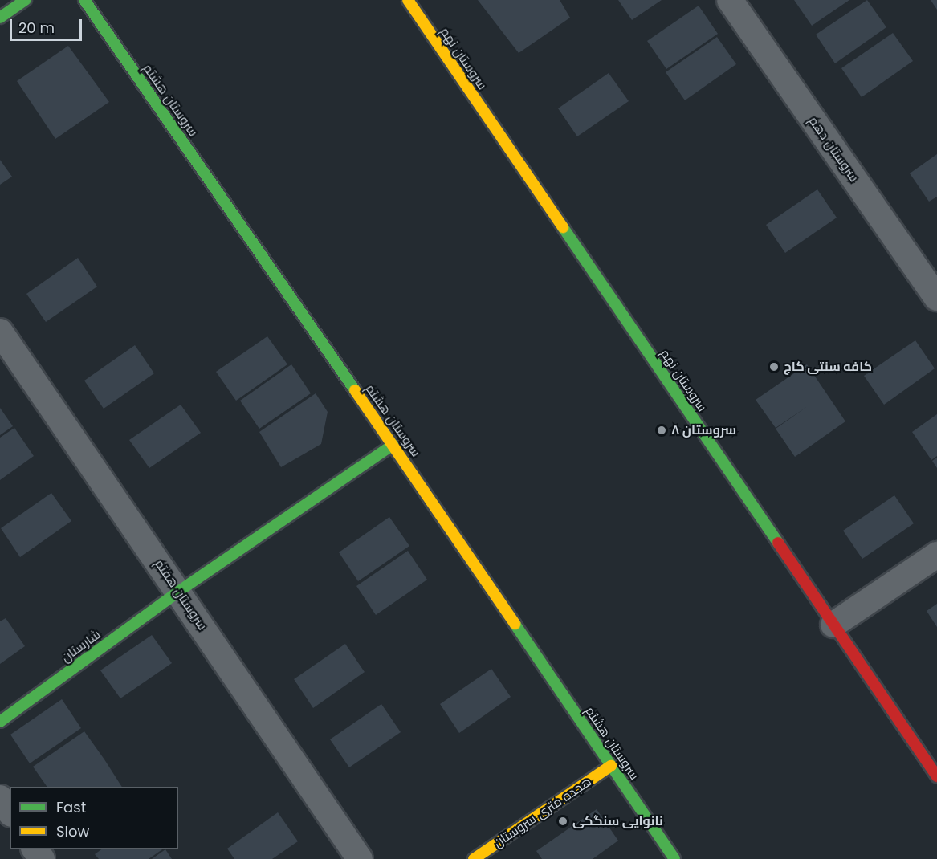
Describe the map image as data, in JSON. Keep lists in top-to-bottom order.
{
  "streets": {
    "street": [
      "سروستان نهم",
      "سروستان هشتم",
      "سروستان دهم",
      "سروستان هفتم",
      "شارستان",
      "هجده متری سروستان"
    ]
  },
  "crossings": [
    ["سروستان هشتم", "شارستان"],
    ["سروستان هشتم", "هجده متری سروستان"],
    ["سروستان هفتم", "شارستان"]
  ],
  "places": ["کافه سنتی کاج", "سروستان ٨", "نانوایی سنگکی"],
  "legend": ["Fast", "Slow"],
  "scale_bar": "20 m"
}
